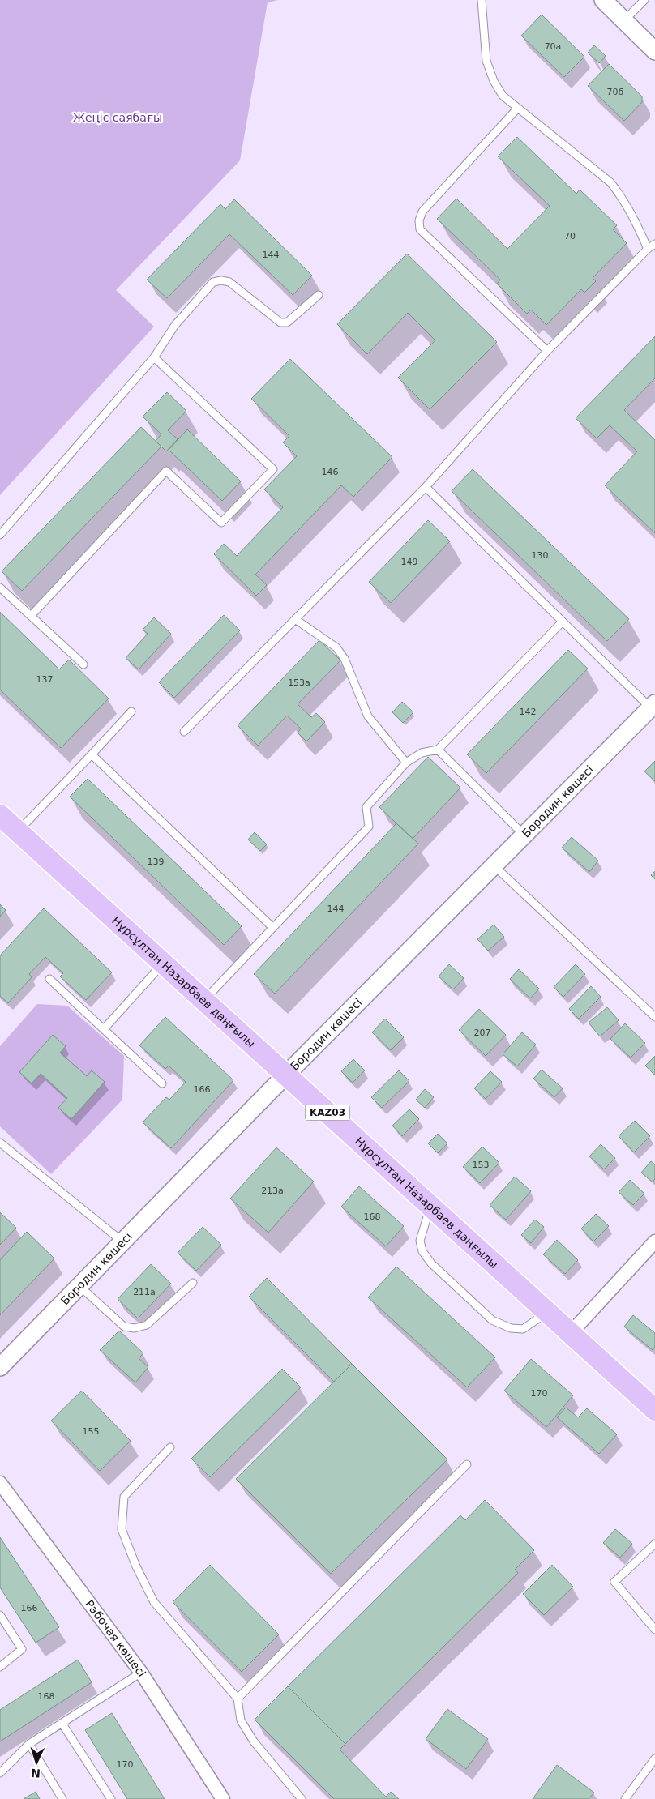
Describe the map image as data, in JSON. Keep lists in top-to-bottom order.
{
  "streets": {
    "main road": ["Нұрсұлтан Назарбаев даңғылы", "KАZ03"],
    "street": ["Бородин көшесі", "Рабочая көшесі"]
  },
  "crossings": [
    ["Бородин көшесі", "Нұрсұлтан Назарбаев даңғылы"]
  ],
  "parks": ["Жеңіс саябағы"],
  "house_numbers": [
    "70а",
    "70б",
    "70",
    "144",
    "146",
    "130",
    "149",
    "137",
    "153а",
    "142",
    "139",
    "144",
    "207",
    "166",
    "153",
    "213а",
    "168",
    "211а",
    "170",
    "155",
    "166",
    "168",
    "170"
  ],
  "north": "bottom"
}
